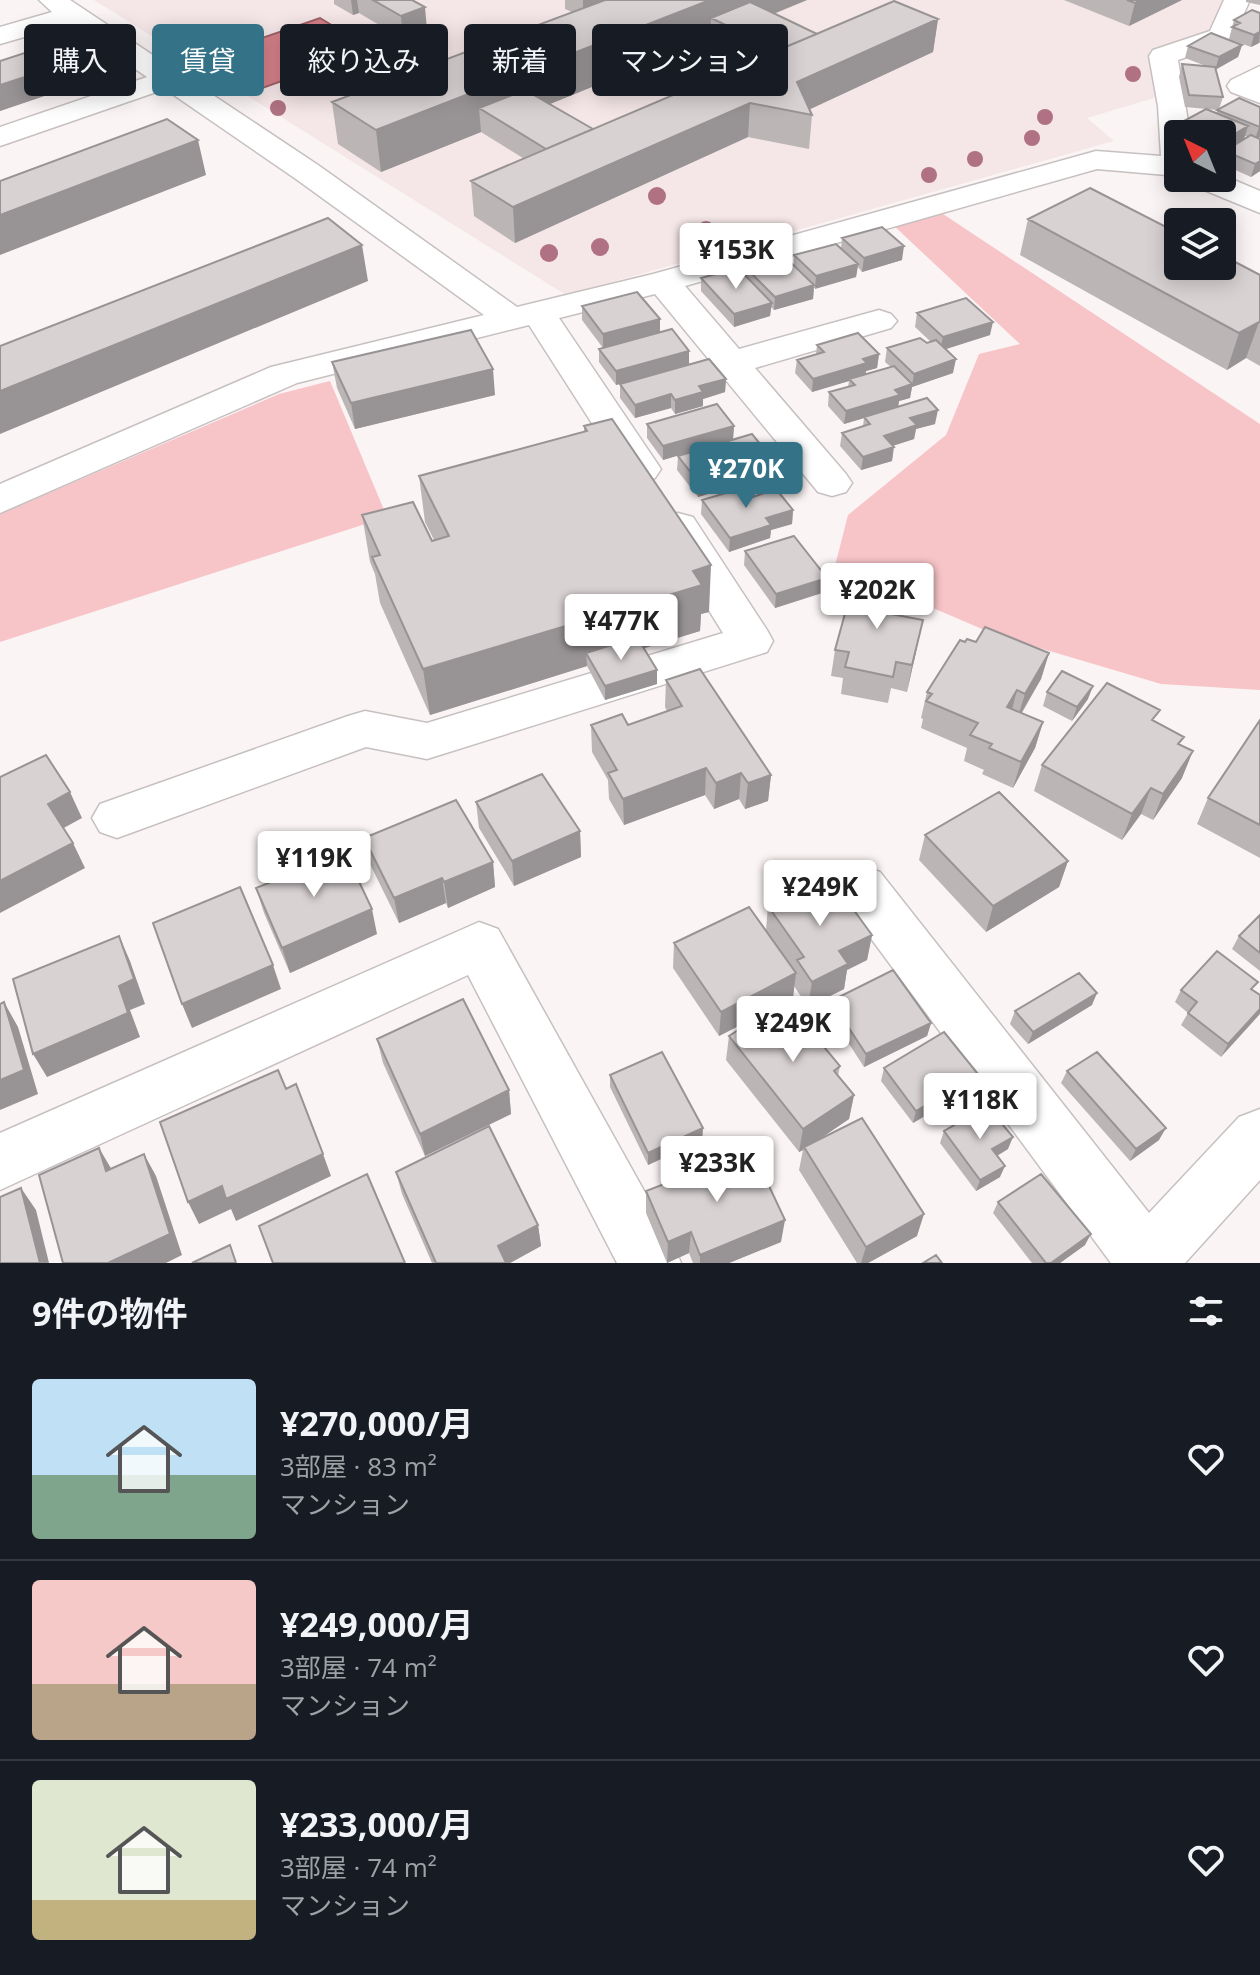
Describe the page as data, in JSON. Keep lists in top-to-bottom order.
{
  "north": "top left",
  "page": {
    "chip": [
      "購入",
      "賃貸",
      "絞り込み",
      "新着",
      "マンション"
    ],
    "price": [
      "¥153K",
      "¥270K",
      "¥202K",
      "¥477K",
      "¥119K",
      "¥249K",
      "¥249K",
      "¥118K",
      "¥233K"
    ],
    "heading": "9件の物件",
    "list": [
      {
        "name": "¥270,000/月",
        "note": "3部屋 · 83 m² · マンション"
      },
      {
        "name": "¥249,000/月",
        "note": "3部屋 · 74 m² · マンション"
      },
      {
        "name": "¥233,000/月",
        "note": "3部屋 · 74 m² · マンション"
      }
    ]
  }
}
